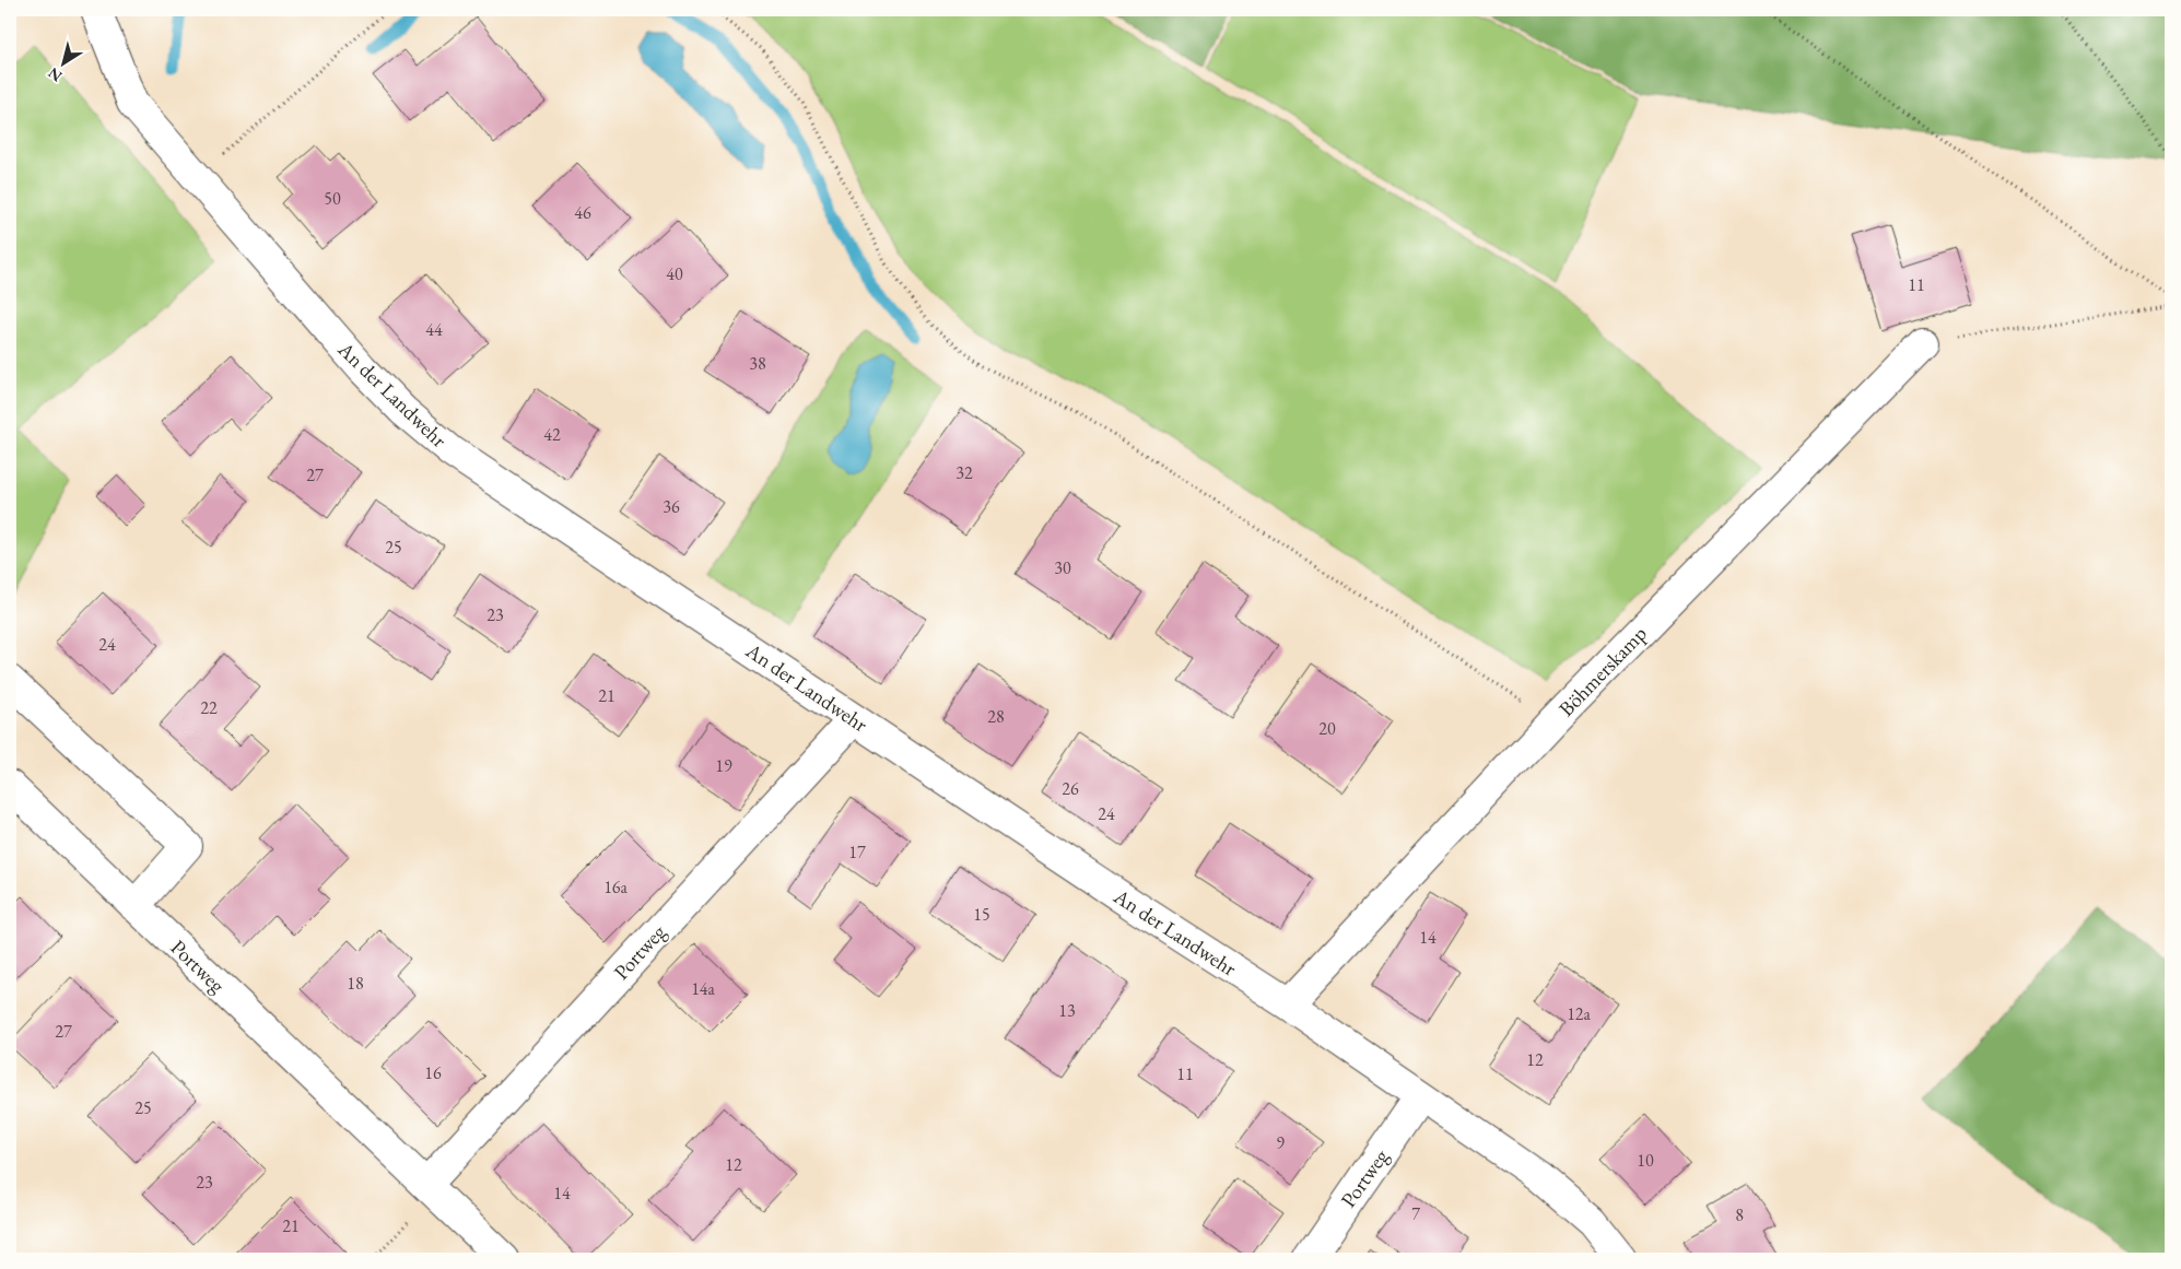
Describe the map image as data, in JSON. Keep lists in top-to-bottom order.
{
  "streets": {
    "street": ["An der Landwehr", "Böhmerskamp", "Portweg"]
  },
  "crossings": [
    ["An der Landwehr", "Böhmerskamp"],
    ["An der Landwehr", "Portweg"]
  ],
  "house_numbers": [
    "50",
    "46",
    "40",
    "11",
    "44",
    "38",
    "42",
    "32",
    "27",
    "36",
    "25",
    "30",
    "23",
    "24",
    "21",
    "22",
    "28",
    "20",
    "19",
    "26",
    "24",
    "17",
    "16a",
    "15",
    "14",
    "18",
    "14a",
    "13",
    "12a",
    "27",
    "12",
    "16",
    "11",
    "25",
    "9",
    "10",
    "12",
    "23",
    "14",
    "7",
    "8",
    "21"
  ],
  "north": "bottom left"
}
